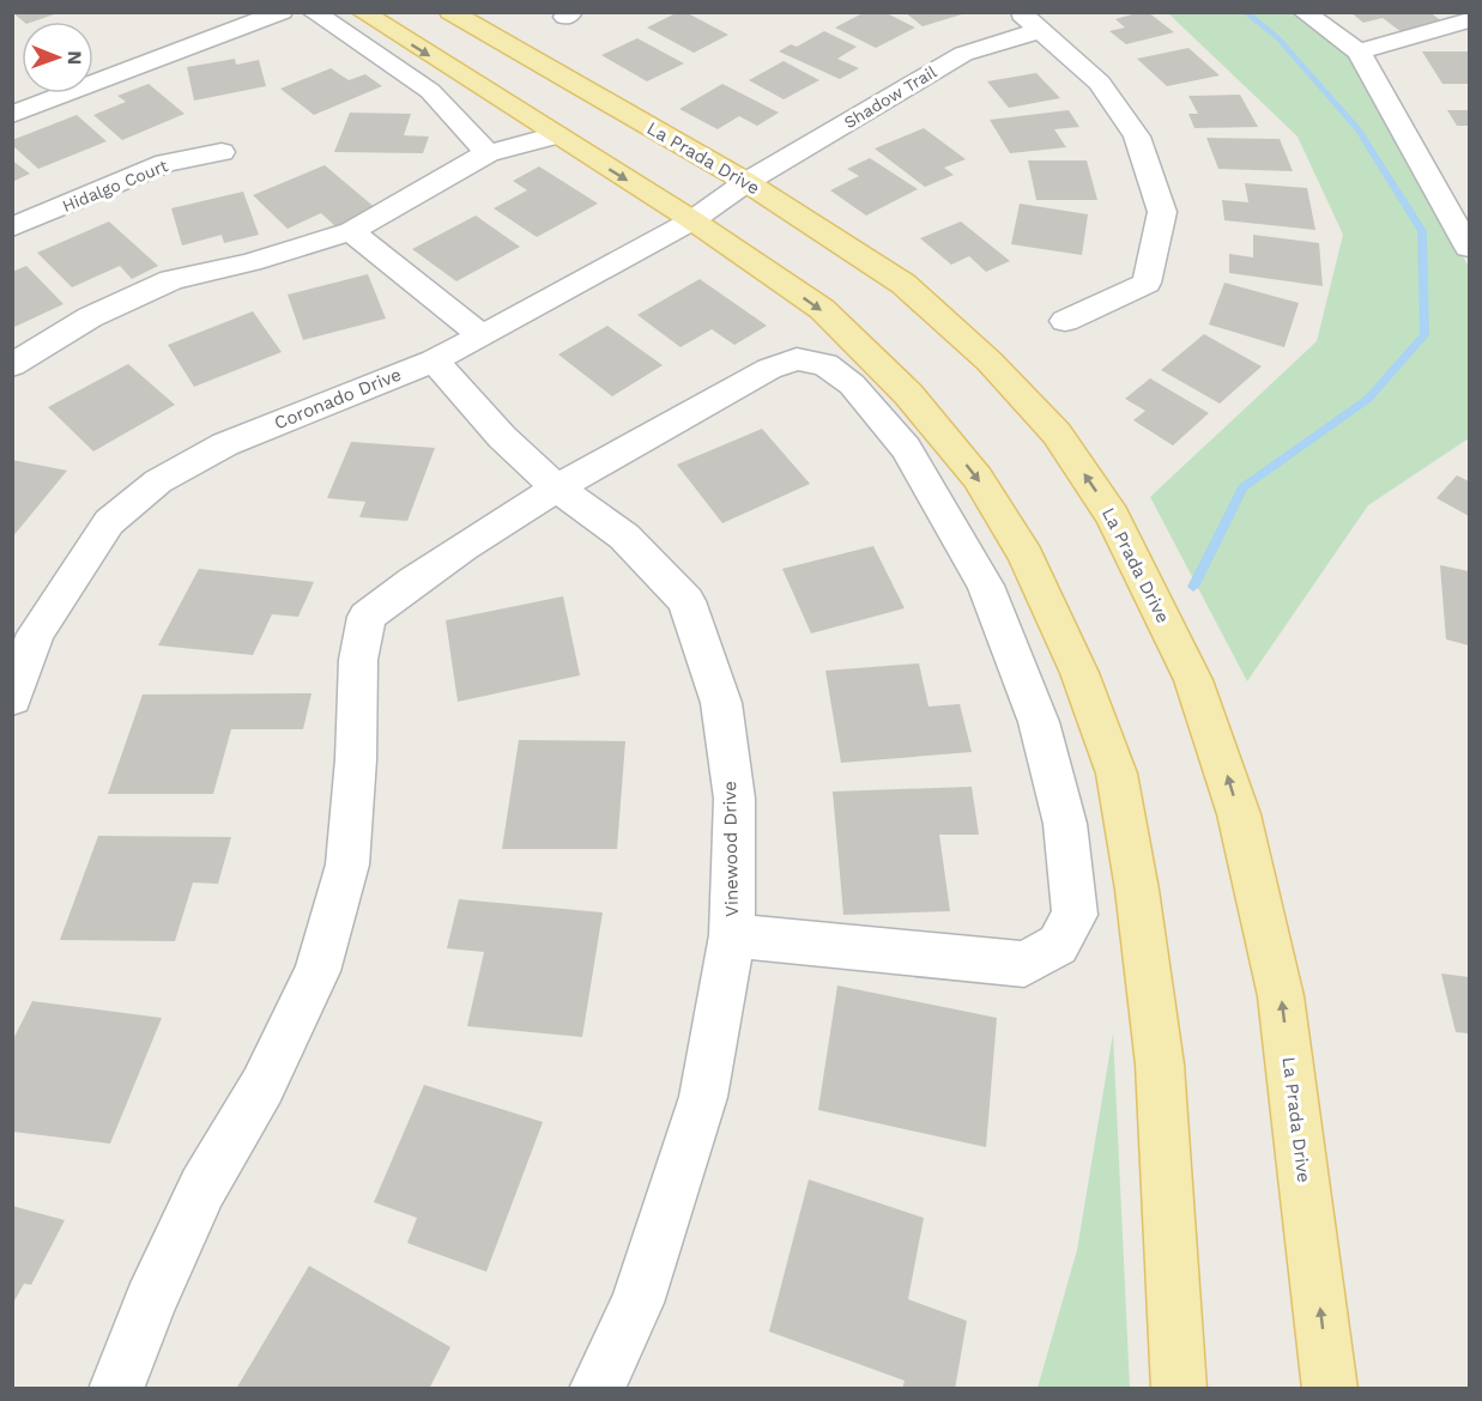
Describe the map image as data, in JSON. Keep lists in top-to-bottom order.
{
  "streets": {
    "main road": ["La Prada Drive"],
    "street": [
      "Shadow Trail",
      "Hidalgo Court",
      "Coronado Drive",
      "Vinewood Drive"
    ]
  },
  "crossings": [
    ["Shadow Trail", "La Prada Drive"],
    ["Shadow Trail", "Coronado Drive"],
    ["La Prada Drive", "Coronado Drive"],
    ["Coronado Drive", "Vinewood Drive"]
  ],
  "north": "right"
}
